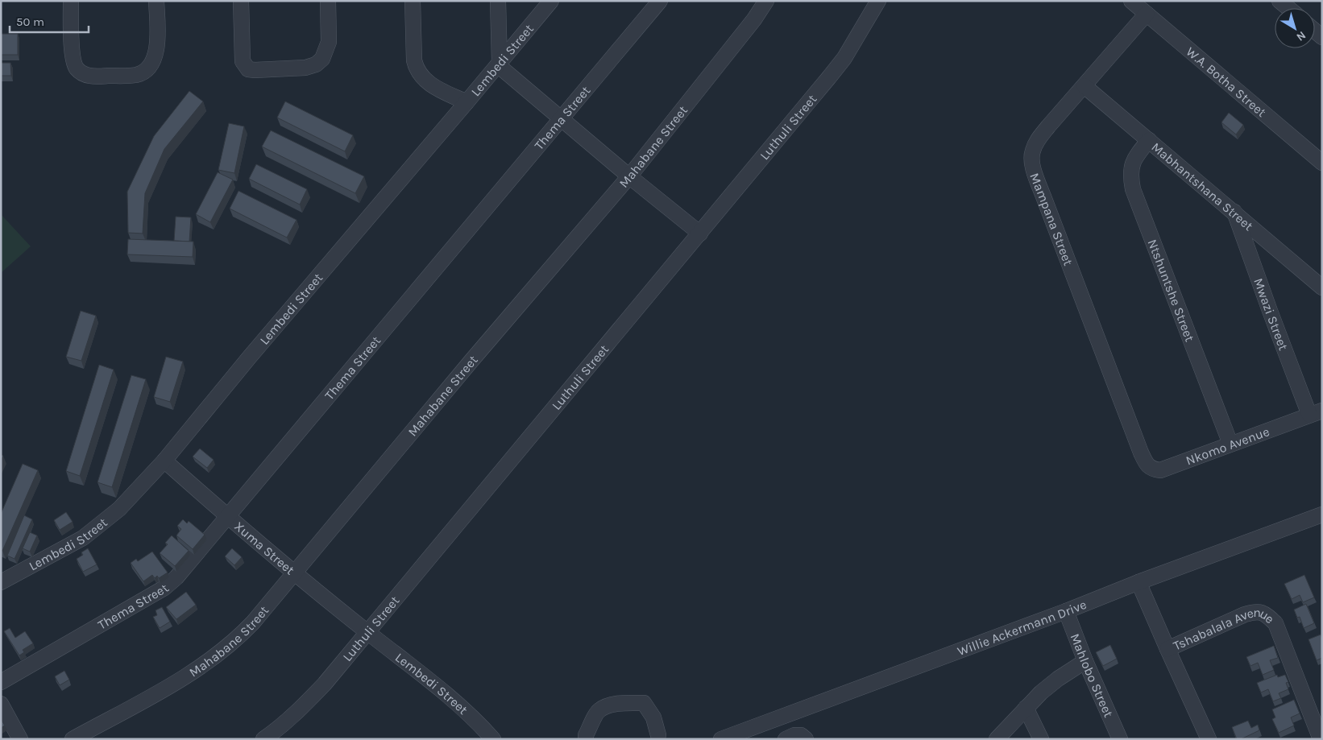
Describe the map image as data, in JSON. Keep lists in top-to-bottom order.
{
  "streets": {
    "street": [
      "Lembedi Street",
      "W.A. Botha Street",
      "Thema Street",
      "Luthuli Street",
      "Mahabane Street",
      "Mabhantshana Street",
      "Mampana Street",
      "Ntshuntshe Street",
      "Mwazi Street",
      "Nkomo Avenue",
      "Xuma Street",
      "Willie Ackermann Drive",
      "Tshabalala Avenue",
      "Mahlobo Street"
    ]
  },
  "crossings": [
    ["Lembedi Street", "Luthuli Street"],
    ["Lembedi Street", "Xuma Street"],
    ["W.A. Botha Street", "Mampana Street"],
    ["Thema Street", "Xuma Street"],
    ["Luthuli Street", "Xuma Street"],
    ["Mahabane Street", "Xuma Street"],
    ["Mabhantshana Street", "Mampana Street"],
    ["Mabhantshana Street", "Ntshuntshe Street"],
    ["Mabhantshana Street", "Mwazi Street"],
    ["Mampana Street", "Nkomo Avenue"],
    ["Ntshuntshe Street", "Nkomo Avenue"],
    ["Mwazi Street", "Nkomo Avenue"],
    ["Willie Ackermann Drive", "Mahlobo Street"]
  ],
  "scale_bar": "50 m",
  "north": "bottom right"
}
